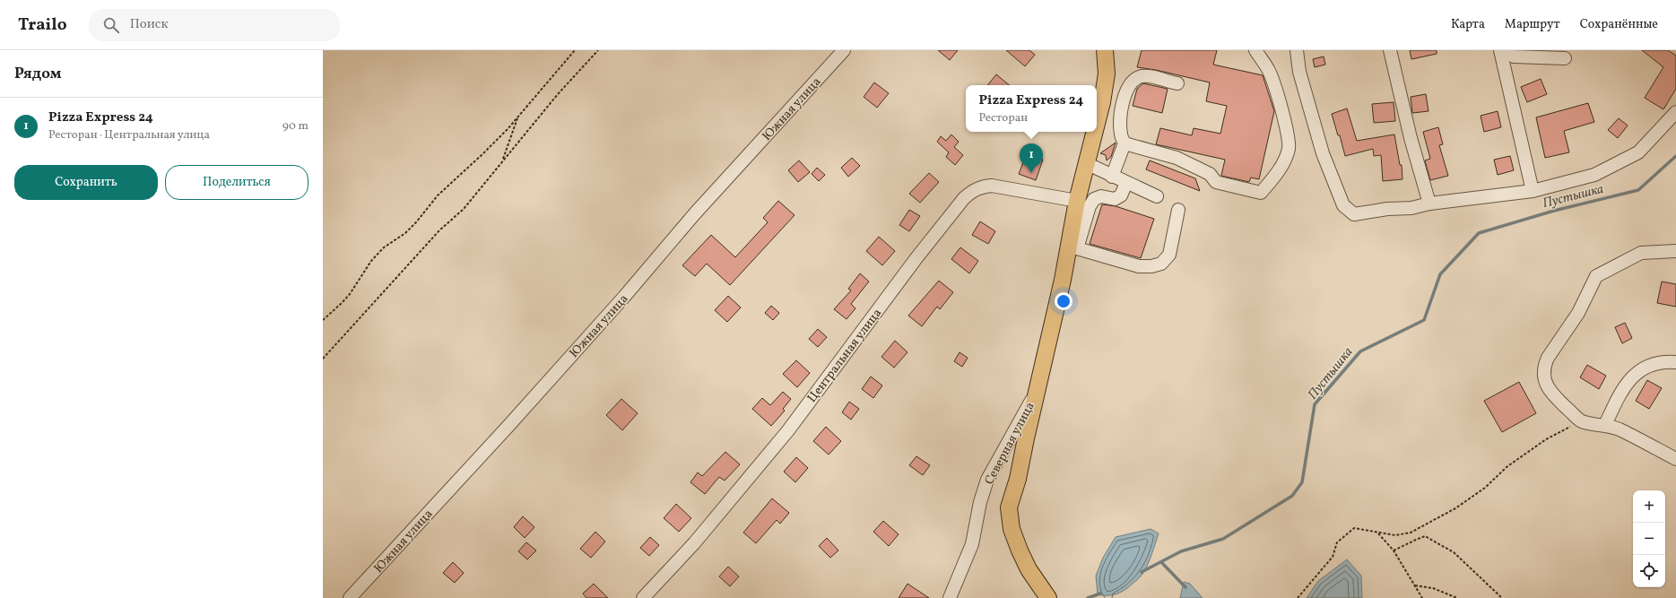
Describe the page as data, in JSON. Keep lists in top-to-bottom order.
{
  "streets": {
    "street": ["Южная улица", "Центральная улица", "Северная улица"]
  },
  "water": ["Пустышка"],
  "page": {
    "header": "Trailo",
    "search": "Поиск",
    "nav": ["Карта", "Маршрут", "Сохранённые"],
    "heading": "Рядом",
    "popup": ["Pizza Express 24", "Ресторан"],
    "list": [
      {
        "mark": "1",
        "name": "Pizza Express 24",
        "note": "Ресторан · Центральная улица",
        "value": "90 m"
      }
    ],
    "pins": "1",
    "buttons": ["Сохранить", "Поделиться"],
    "map_buttons": ["+", "−"]
  }
}
